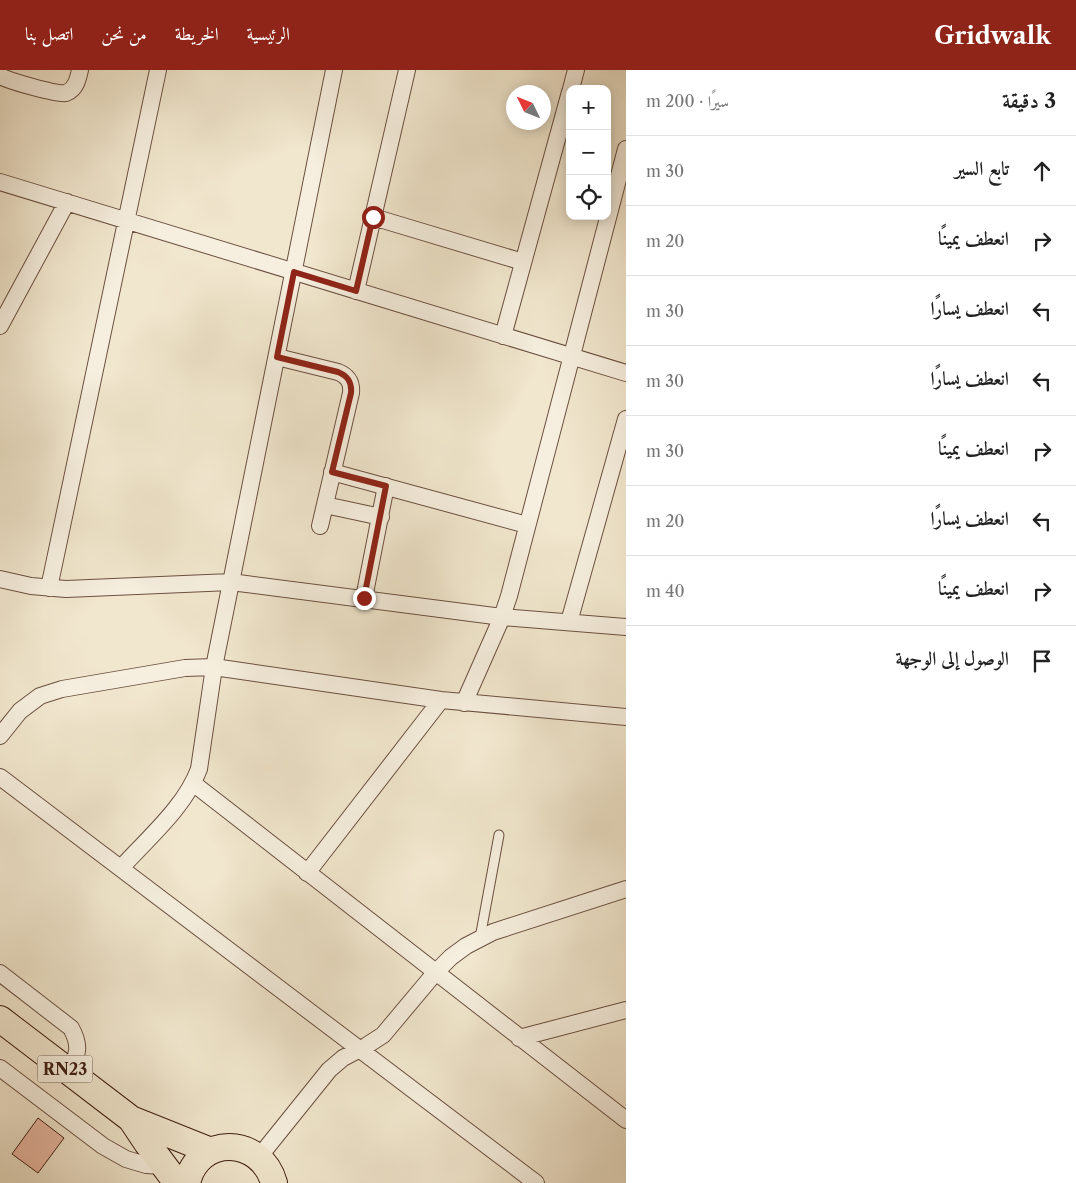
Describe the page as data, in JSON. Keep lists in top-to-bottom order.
{
  "streets": {
    "main road": ["RN23"]
  },
  "north": "top left",
  "page": {
    "header": "Gridwalk",
    "nav": [
      "الرئيسية",
      "الخريطة",
      "من نحن",
      "اتصل بنا"
    ],
    "heading": ["3 دقيقة", "سيرًا · 200 m"],
    "map_buttons": ["+", "−"],
    "list": [
      ["تابع السير", "30 m"],
      ["انعطف يمينًا", "20 m"],
      ["انعطف يسارًا", "30 m"],
      ["انعطف يسارًا", "30 m"],
      ["انعطف يمينًا", "30 m"],
      ["انعطف يسارًا", "20 m"],
      ["انعطف يمينًا", "40 m"],
      "الوصول إلى الوجهة"
    ]
  }
}
